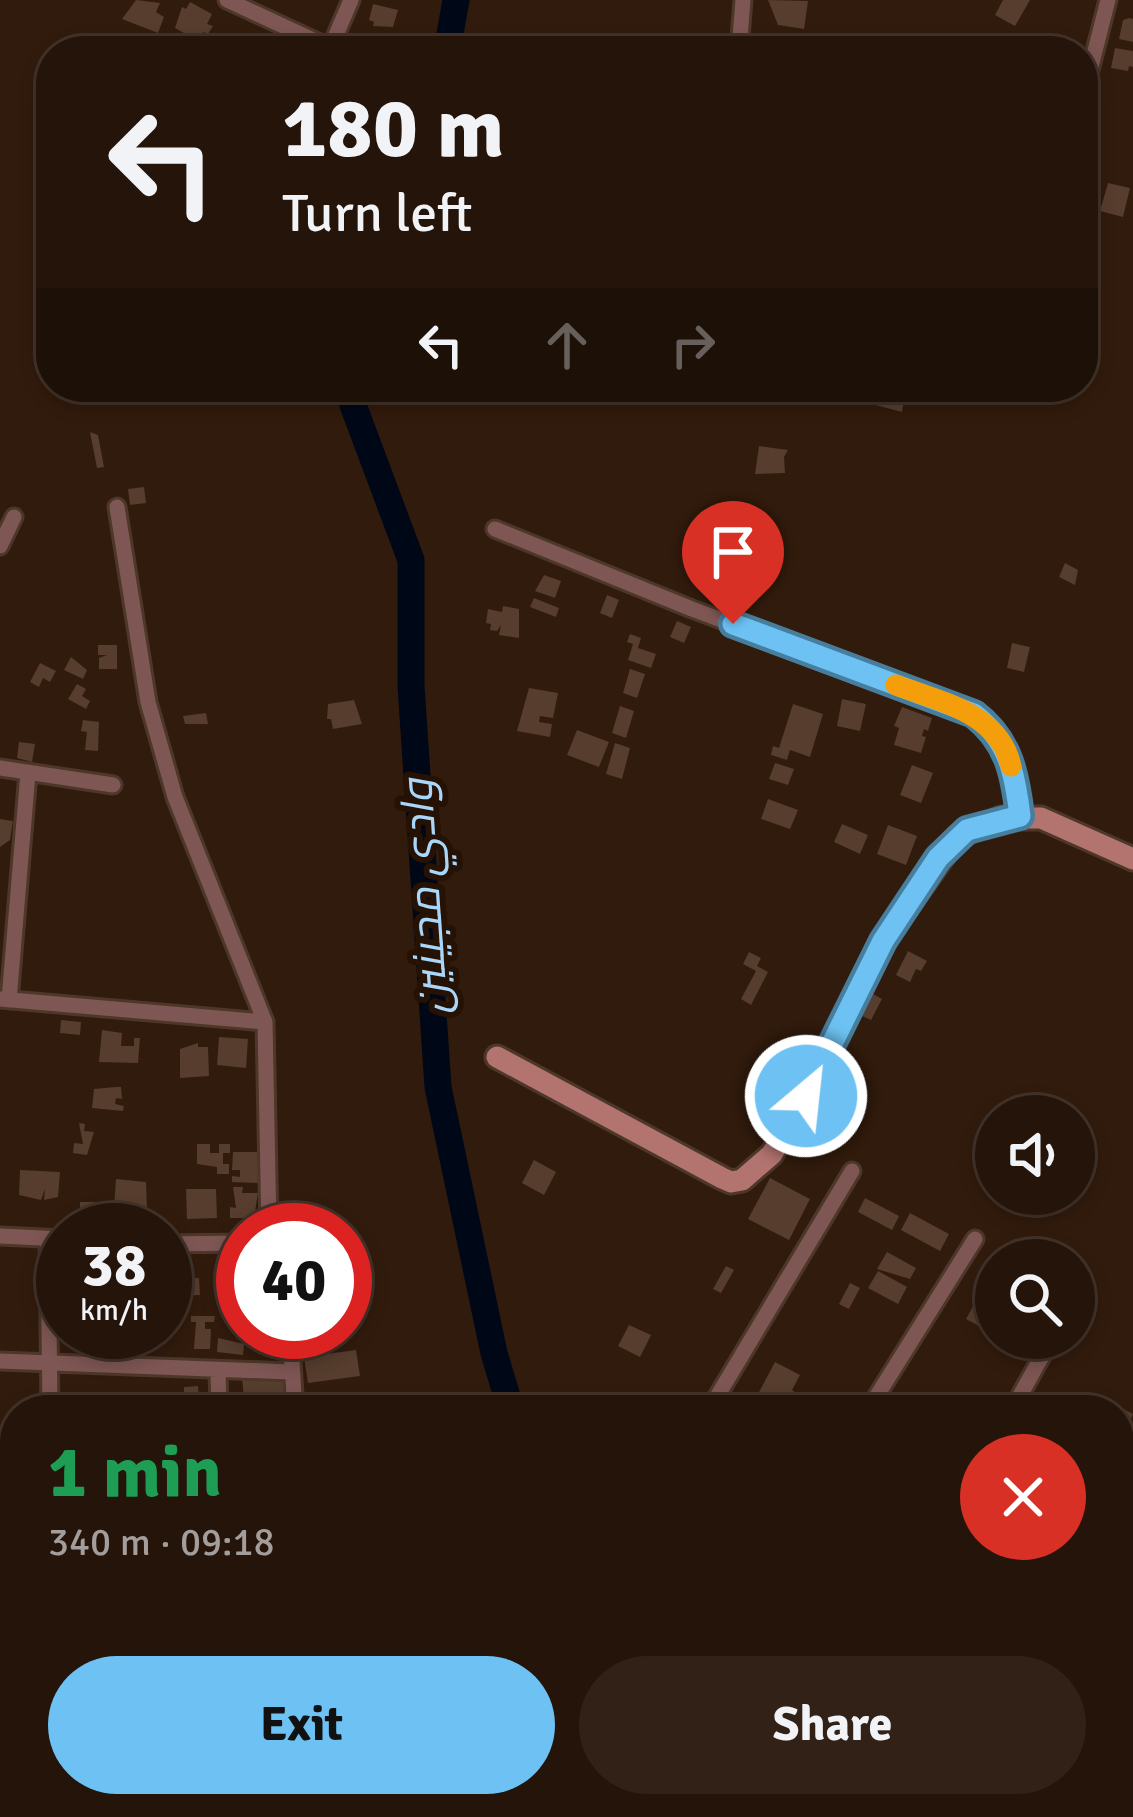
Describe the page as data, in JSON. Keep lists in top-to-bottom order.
{
  "water": ["وادي مجينين"],
  "page": {
    "turn": ["180 m", "Turn left"],
    "speed": "38 km/h",
    "limit": "40",
    "heading": ["1 min", "340 m · 09:18"],
    "buttons": ["Exit", "Share"]
  }
}
